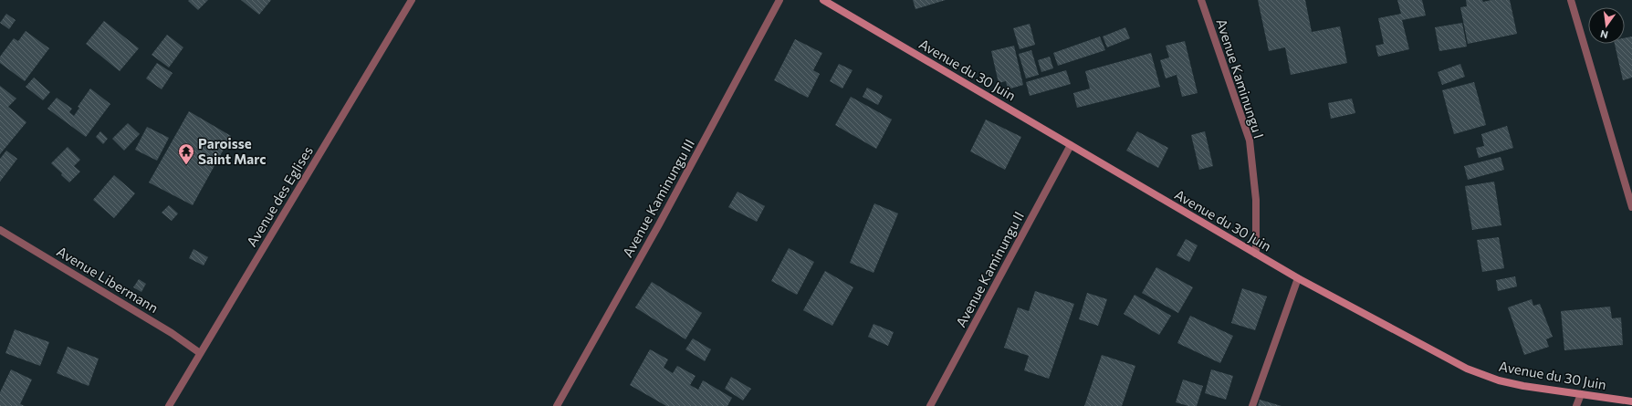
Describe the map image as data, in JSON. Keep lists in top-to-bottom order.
{
  "streets": {
    "street": [
      "Avenue du 30 Juin",
      "Avenue Kaminungu I",
      "Avenue des Eglises",
      "Avenue Kaminungu III",
      "Avenue Kaminungu II",
      "Avenue Libermann"
    ]
  },
  "crossings": [
    ["Avenue du 30 Juin", "Avenue Kaminungu I"],
    ["Avenue du 30 Juin", "Avenue Kaminungu II"],
    ["Avenue des Eglises", "Avenue Libermann"]
  ],
  "places": {
    "temple": ["Paroisse Saint Marc"]
  },
  "north": "bottom"
}
